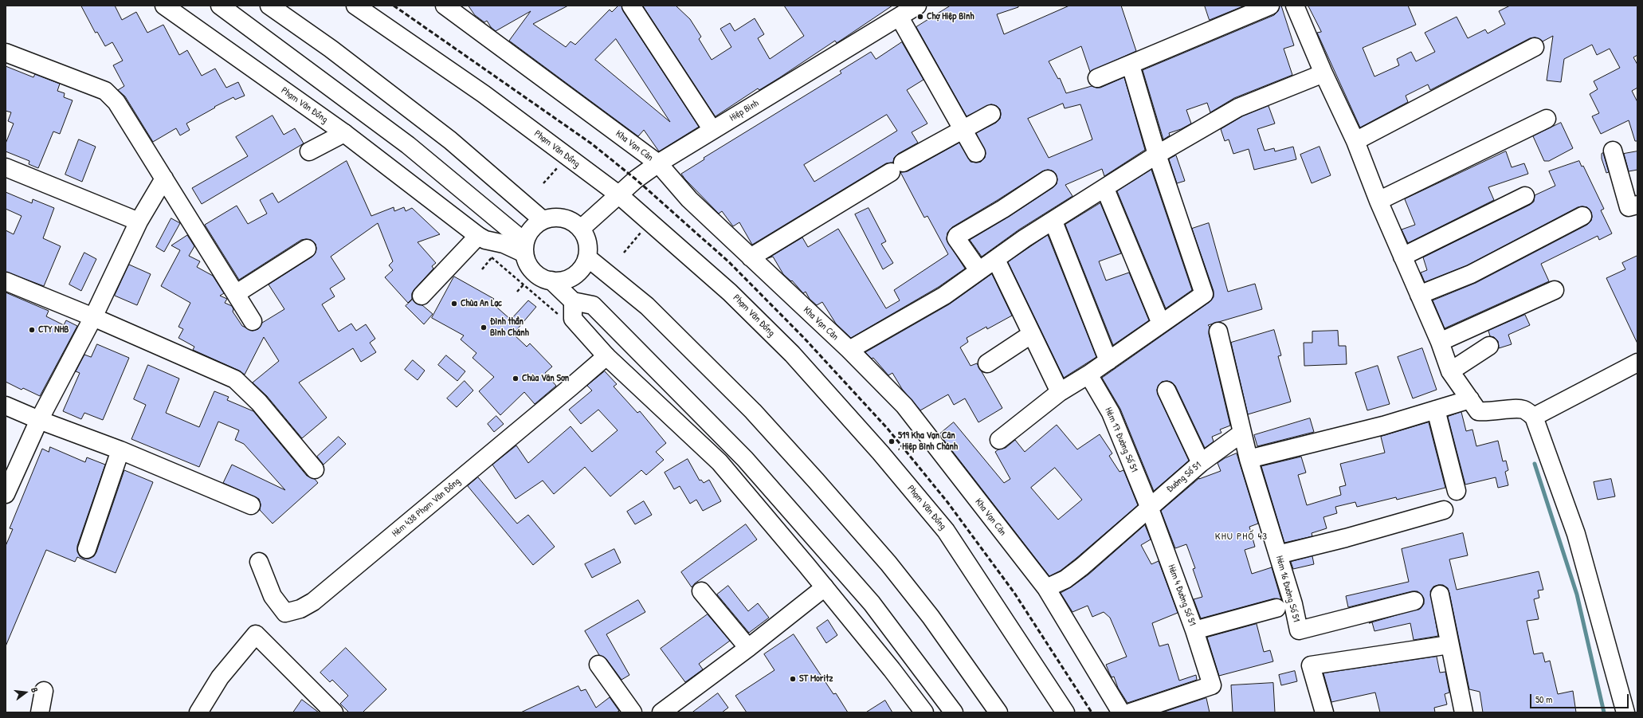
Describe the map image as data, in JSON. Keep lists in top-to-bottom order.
{
  "streets": {
    "main road": [
      "Phạm Văn Đồng",
      "Hiệp Bình",
      "Kha Vạn Cân",
      "Hẻm 17 Đường Số 51",
      "Đường Số 51",
      "Hẻm 438 Phạm Văn Đồng",
      "Hẻm 16 Đường Số 51",
      "Hẻm 4 Đường Số 51"
    ]
  },
  "crossings": [
    ["Phạm Văn Đồng", "Hiệp Bình"],
    ["Hiệp Bình", "Kha Vạn Cân"],
    ["Kha Vạn Cân", "Đường Số 51"],
    ["Hẻm 17 Đường Số 51", "Đường Số 51"],
    ["Hẻm 17 Đường Số 51", "Hẻm 4 Đường Số 51"],
    ["Đường Số 51", "Hẻm 16 Đường Số 51"],
    ["Đường Số 51", "Hẻm 4 Đường Số 51"]
  ],
  "districts": ["KHU PHỐ 43"],
  "places": [
    "Chợ Hiệp Bình",
    "Chùa An Lạc",
    "Đình thần Bình Chánh",
    "CTY NHB",
    "Chùa Vân Sơn",
    "519 Kha Vạn Cân , Hiệp Bình Chánh",
    "ST Moritz"
  ],
  "scale_bar": "50 m",
  "north": "right"
}
